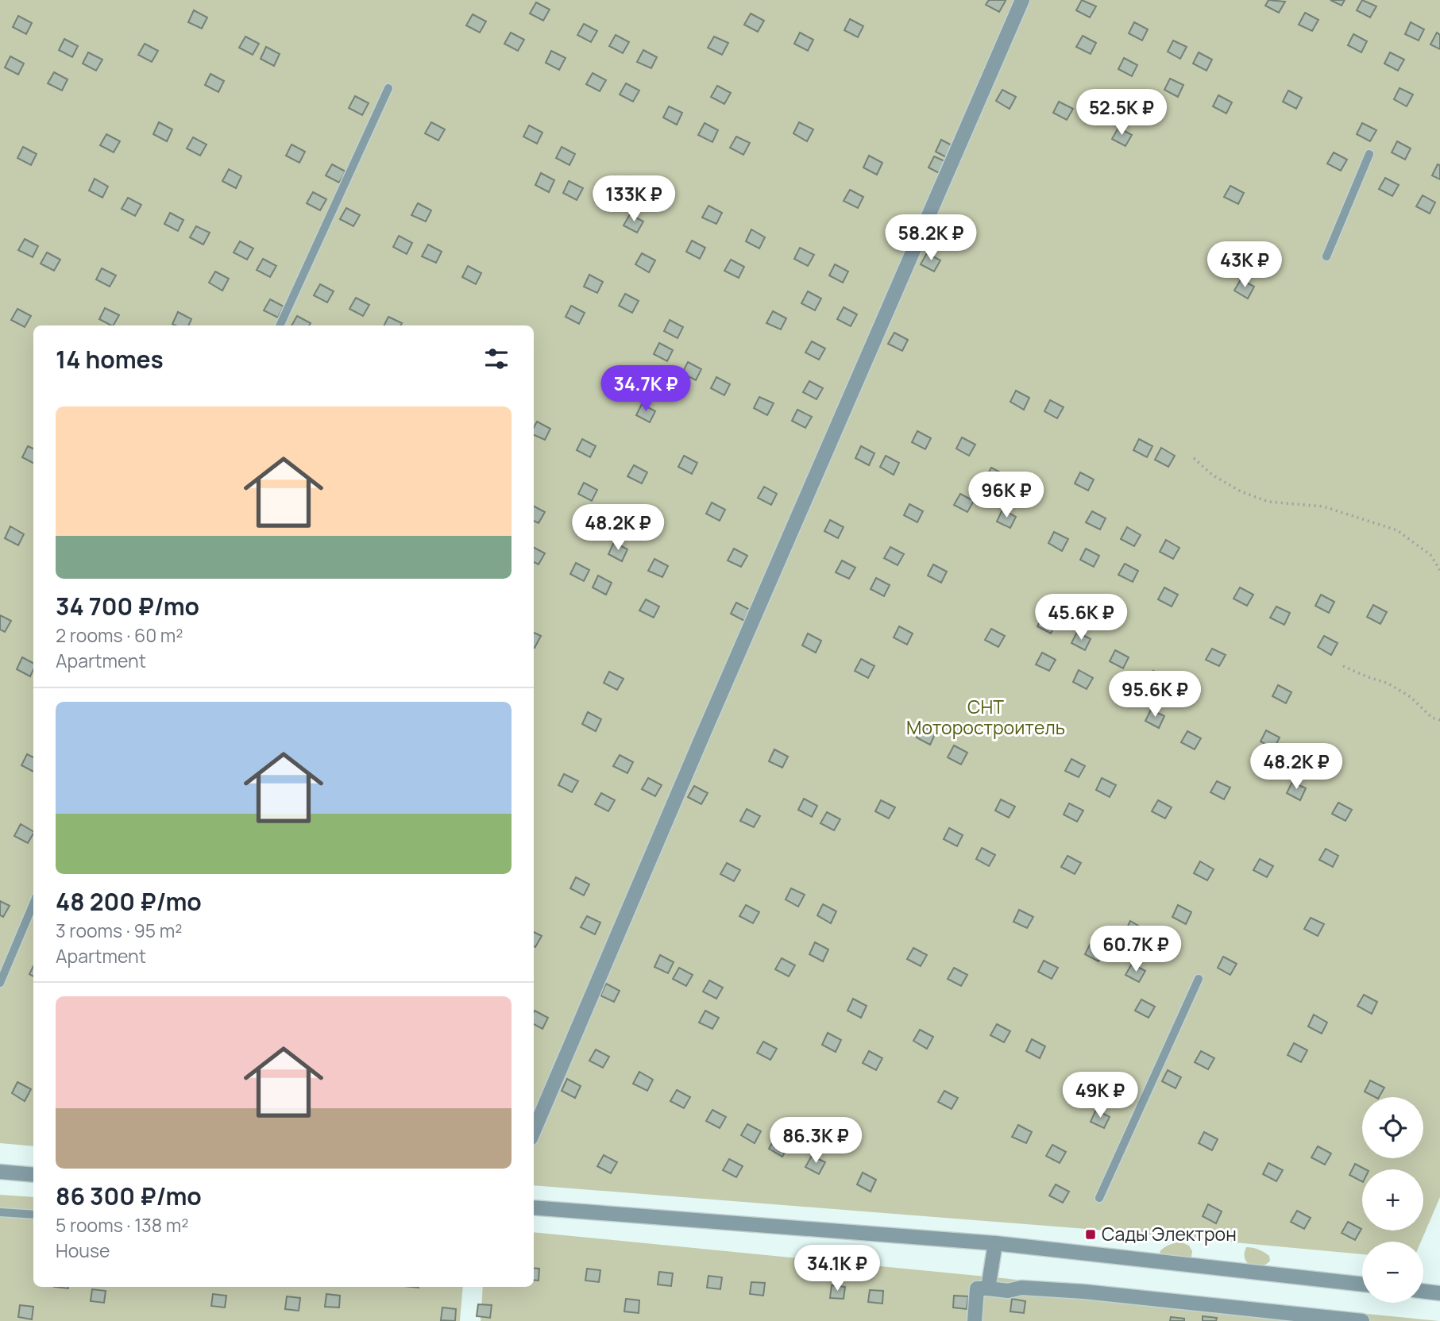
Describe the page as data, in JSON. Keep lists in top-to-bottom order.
{
  "parks": ["СНТ Моторостроитель"],
  "places": {
    "transit": ["Сады Электрон"]
  },
  "page": {
    "price": [
      "52.5K ₽",
      "133K ₽",
      "58.2K ₽",
      "43K ₽",
      "34.7K ₽",
      "96K ₽",
      "48.2K ₽",
      "45.6K ₽",
      "95.6K ₽",
      "48.2K ₽",
      "60.7K ₽",
      "49K ₽",
      "86.3K ₽",
      "34.1K ₽"
    ],
    "heading": "14 homes",
    "list": [
      {
        "name": "34 700 ₽/mo",
        "note": "2 rooms · 60 m² · Apartment"
      },
      {
        "name": "48 200 ₽/mo",
        "note": "3 rooms · 95 m² · Apartment"
      },
      {
        "name": "86 300 ₽/mo",
        "note": "5 rooms · 138 m² · House"
      }
    ],
    "map_buttons": ["+", "−"]
  }
}
